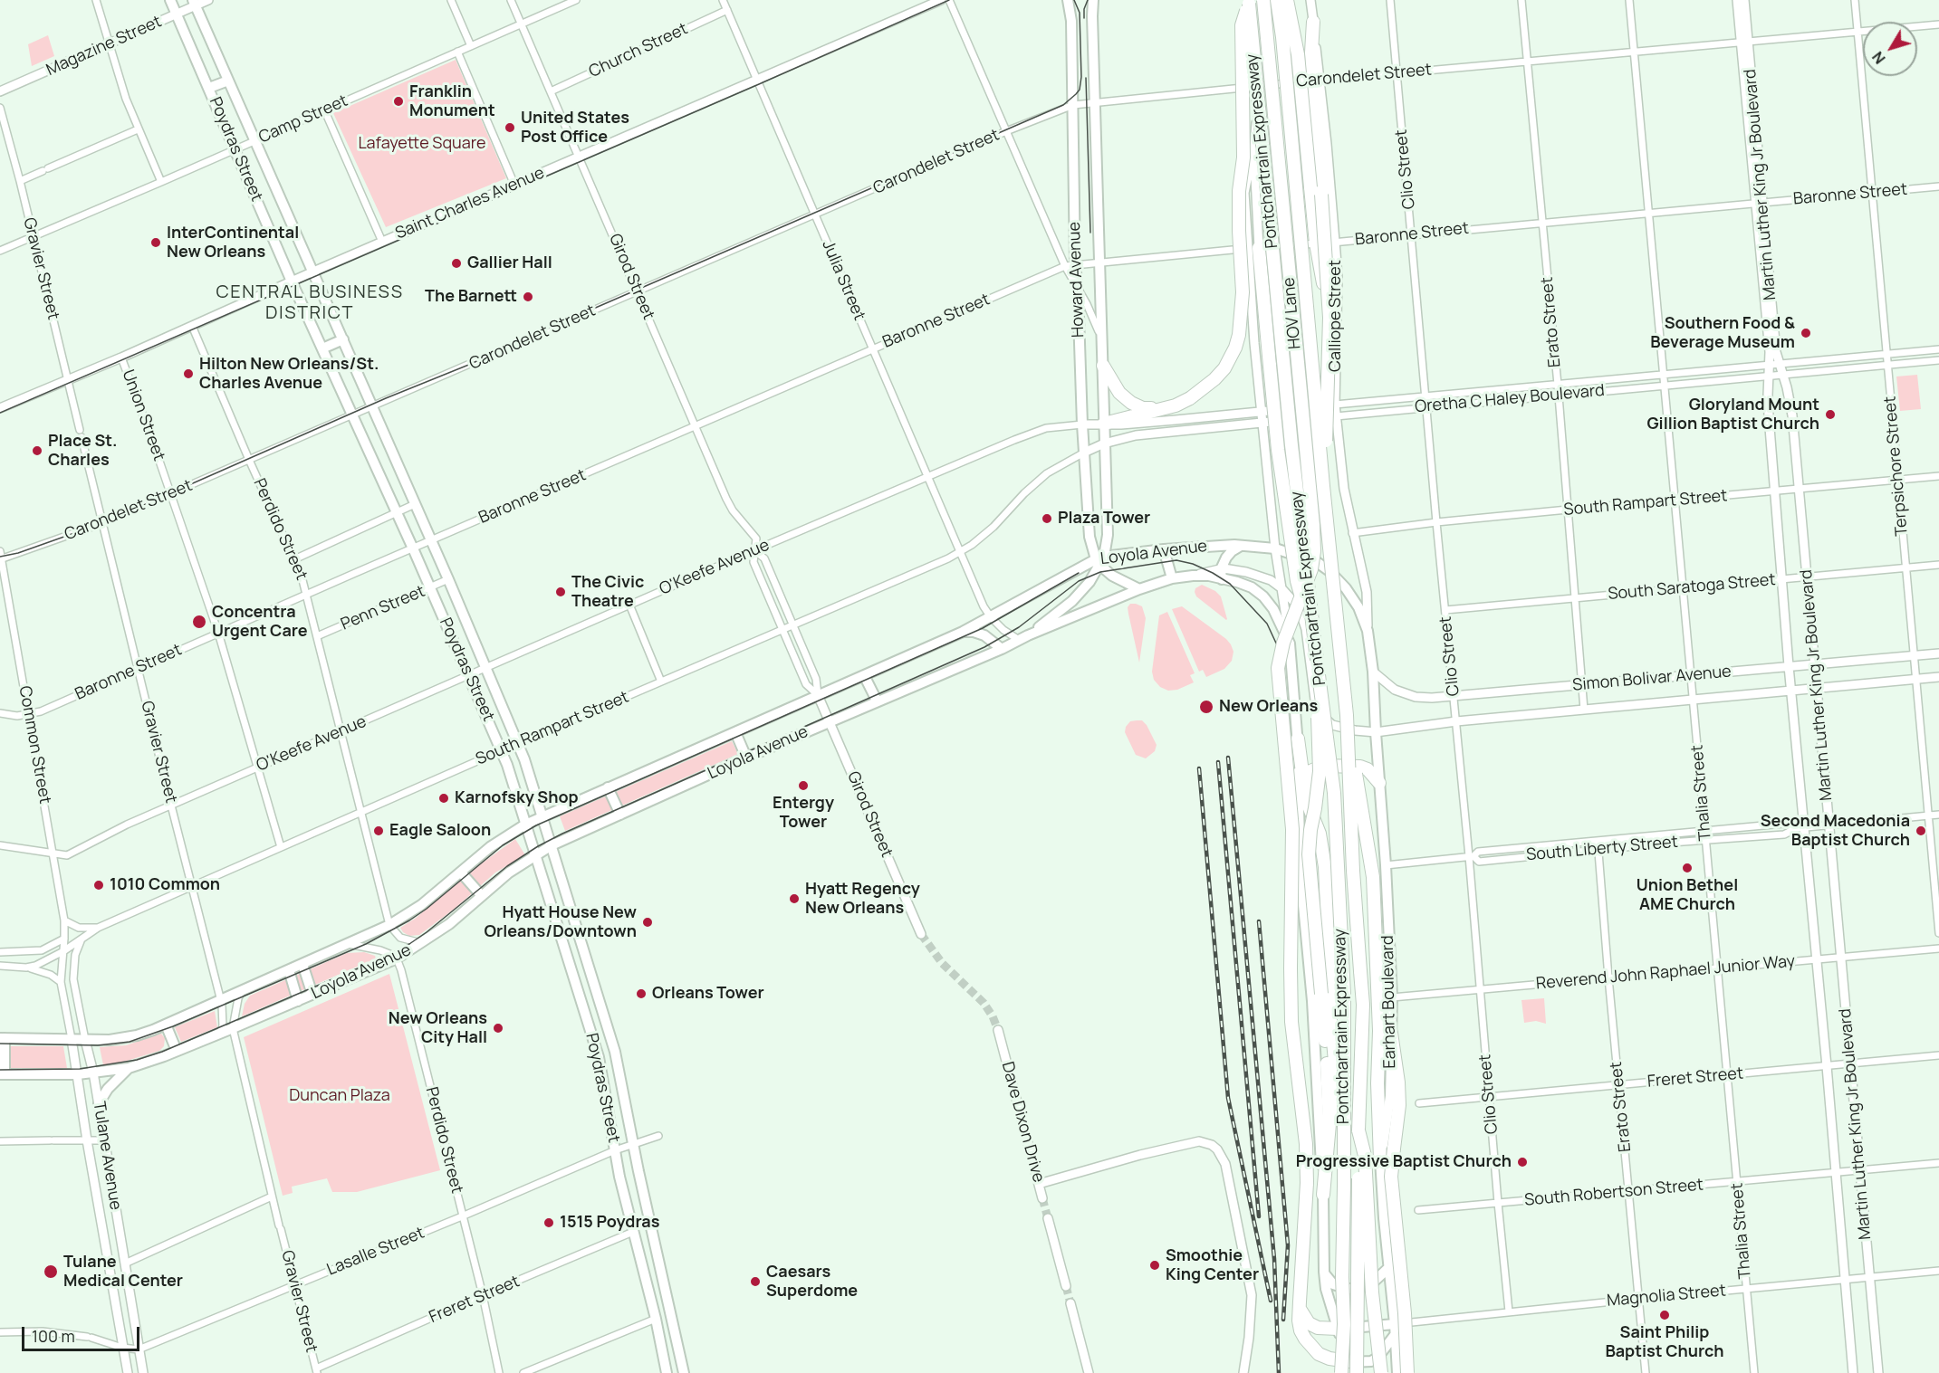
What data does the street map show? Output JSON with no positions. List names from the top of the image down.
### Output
{
  "streets": {
    "highway": ["Pontchartrain Expressway", "HOV Lane"],
    "main road": [
      "Poydras Street",
      "Howard Avenue",
      "Loyola Avenue",
      "Earhart Boulevard"
    ],
    "street": [
      "Magazine Street",
      "Church Street",
      "Carondelet Street",
      "Camp Street",
      "Clio Street",
      "Martin Luther King Jr Boulevard",
      "Baronne Street",
      "Saint Charles Avenue",
      "Gravier Street",
      "Girod Street",
      "Julia Street",
      "Calliope Street",
      "Erato Street",
      "Oretha C Haley Boulevard",
      "Union Street",
      "Terpsichore Street",
      "South Rampart Street",
      "Perdido Street",
      "O'Keefe Avenue",
      "South Saratoga Street",
      "Penn Street",
      "Simon Bolivar Avenue",
      "Common Street",
      "Thalia Street",
      "South Liberty Street",
      "Reverend John Raphael Junior Way",
      "Freret Street",
      "Dave Dixon Drive",
      "Tulane Avenue",
      "South Robertson Street",
      "Lasalle Street",
      "Magnolia Street"
    ]
  },
  "crossings": [
    ["Magazine Street", "Poydras Street"],
    ["Church Street", "Girod Street"],
    ["Church Street", "Julia Street"],
    ["Carondelet Street", "Poydras Street"],
    ["Carondelet Street", "Clio Street"],
    ["Carondelet Street", "Martin Luther King Jr Boulevard"],
    ["Carondelet Street", "Gravier Street"],
    ["Carondelet Street", "Girod Street"],
    ["Carondelet Street", "Howard Avenue"],
    ["Carondelet Street", "Julia Street"],
    ["Carondelet Street", "Calliope Street"],
    ["Carondelet Street", "Erato Street"],
    ["Carondelet Street", "Union Street"],
    ["Carondelet Street", "Terpsichore Street"],
    ["Carondelet Street", "Perdido Street"],
    ["Carondelet Street", "Common Street"],
    ["Carondelet Street", "Thalia Street"],
    ["Camp Street", "Poydras Street"],
    ["Camp Street", "Gravier Street"],
    ["Camp Street", "Girod Street"],
    ["Poydras Street", "Baronne Street"],
    ["Poydras Street", "Saint Charles Avenue"],
    ["Poydras Street", "South Rampart Street"],
    ["Poydras Street", "Loyola Avenue"],
    ["Poydras Street", "O'Keefe Avenue"],
    ["Poydras Street", "Penn Street"],
    ["Poydras Street", "Freret Street"],
    ["Poydras Street", "Lasalle Street"],
    ["Clio Street", "Baronne Street"],
    ["Clio Street", "Oretha C Haley Boulevard"],
    ["Clio Street", "South Rampart Street"],
    ["Clio Street", "South Saratoga Street"],
    ["Clio Street", "Simon Bolivar Avenue"],
    ["Clio Street", "South Liberty Street"],
    ["Clio Street", "Reverend John Raphael Junior Way"],
    ["Clio Street", "Freret Street"],
    ["Clio Street", "South Robertson Street"],
    ["Clio Street", "Magnolia Street"],
    ["Martin Luther King Jr Boulevard", "Baronne Street"],
    ["Martin Luther King Jr Boulevard", "Oretha C Haley Boulevard"],
    ["Martin Luther King Jr Boulevard", "South Rampart Street"],
    ["Martin Luther King Jr Boulevard", "South Saratoga Street"],
    ["Martin Luther King Jr Boulevard", "Simon Bolivar Avenue"],
    ["Martin Luther King Jr Boulevard", "South Liberty Street"],
    ["Martin Luther King Jr Boulevard", "Reverend John Raphael Junior Way"],
    ["Martin Luther King Jr Boulevard", "Freret Street"],
    ["Martin Luther King Jr Boulevard", "South Robertson Street"],
    ["Martin Luther King Jr Boulevard", "Magnolia Street"],
    ["Baronne Street", "Gravier Street"],
    ["Baronne Street", "Girod Street"],
    ["Baronne Street", "Howard Avenue"],
    ["Baronne Street", "Julia Street"],
    ["Baronne Street", "Calliope Street"],
    ["Baronne Street", "Erato Street"],
    ["Baronne Street", "Union Street"],
    ["Baronne Street", "Terpsichore Street"],
    ["Baronne Street", "Perdido Street"],
    ["Baronne Street", "Common Street"],
    ["Baronne Street", "Thalia Street"],
    ["Saint Charles Avenue", "Gravier Street"],
    ["Saint Charles Avenue", "Girod Street"],
    ["Saint Charles Avenue", "Julia Street"],
    ["Saint Charles Avenue", "Union Street"],
    ["Saint Charles Avenue", "Perdido Street"],
    ["Gravier Street", "South Rampart Street"],
    ["Gravier Street", "Loyola Avenue"],
    ["Gravier Street", "O'Keefe Avenue"],
    ["Gravier Street", "Freret Street"],
    ["Gravier Street", "Lasalle Street"],
    ["Girod Street", "South Rampart Street"],
    ["Girod Street", "Loyola Avenue"],
    ["Girod Street", "O'Keefe Avenue"],
    ["Howard Avenue", "Oretha C Haley Boulevard"],
    ["Howard Avenue", "South Rampart Street"],
    ["Howard Avenue", "Loyola Avenue"],
    ["Howard Avenue", "O'Keefe Avenue"],
    ["Julia Street", "South Rampart Street"],
    ["Julia Street", "Loyola Avenue"],
    ["Julia Street", "O'Keefe Avenue"],
    ["Calliope Street", "Oretha C Haley Boulevard"],
    ["Calliope Street", "South Rampart Street"],
    ["Calliope Street", "Loyola Avenue"],
    ["Calliope Street", "Earhart Boulevard"],
    ["Erato Street", "Oretha C Haley Boulevard"],
    ["Erato Street", "South Rampart Street"],
    ["Erato Street", "South Saratoga Street"],
    ["Erato Street", "Simon Bolivar Avenue"],
    ["Erato Street", "South Liberty Street"],
    ["Erato Street", "Reverend John Raphael Junior Way"],
    ["Erato Street", "Freret Street"],
    ["Erato Street", "South Robertson Street"],
    ["Erato Street", "Magnolia Street"],
    ["Oretha C Haley Boulevard", "Terpsichore Street"],
    ["Oretha C Haley Boulevard", "South Rampart Street"],
    ["Oretha C Haley Boulevard", "O'Keefe Avenue"],
    ["Oretha C Haley Boulevard", "Thalia Street"],
    ["Union Street", "South Rampart Street"],
    ["Union Street", "O'Keefe Avenue"],
    ["Terpsichore Street", "South Rampart Street"],
    ["Terpsichore Street", "South Saratoga Street"],
    ["Terpsichore Street", "Simon Bolivar Avenue"],
    ["Terpsichore Street", "South Liberty Street"],
    ["South Rampart Street", "Perdido Street"],
    ["South Rampart Street", "Thalia Street"],
    ["South Rampart Street", "Tulane Avenue"],
    ["Perdido Street", "Loyola Avenue"],
    ["Perdido Street", "O'Keefe Avenue"],
    ["Perdido Street", "Penn Street"],
    ["Perdido Street", "Freret Street"],
    ["Perdido Street", "Lasalle Street"],
    ["Loyola Avenue", "Simon Bolivar Avenue"],
    ["Loyola Avenue", "Earhart Boulevard"],
    ["Loyola Avenue", "Tulane Avenue"],
    ["O'Keefe Avenue", "Common Street"],
    ["South Saratoga Street", "Thalia Street"],
    ["Simon Bolivar Avenue", "Thalia Street"],
    ["Simon Bolivar Avenue", "Earhart Boulevard"],
    ["Common Street", "Tulane Avenue"],
    ["Thalia Street", "South Liberty Street"],
    ["Thalia Street", "Reverend John Raphael Junior Way"],
    ["Thalia Street", "Freret Street"],
    ["Thalia Street", "South Robertson Street"],
    ["Thalia Street", "Magnolia Street"],
    ["South Liberty Street", "Earhart Boulevard"],
    ["Reverend John Raphael Junior Way", "Earhart Boulevard"],
    ["Tulane Avenue", "Lasalle Street"]
  ],
  "districts": ["CENTRAL BUSINESS DISTRICT"],
  "parks": ["Lafayette Square", "Duncan Plaza"],
  "places": [
    "Franklin Monument",
    "United States Post Office",
    "InterContinental New Orleans",
    "Gallier Hall",
    "The Barnett",
    "Southern Food & Beverage Museum",
    "Hilton New Orleans/St. Charles Avenue",
    "Gloryland Mount Gillion Baptist Church",
    "Place St. Charles",
    "Plaza Tower",
    "The Civic Theatre",
    "Concentra Urgent Care",
    "New Orleans",
    "Entergy Tower",
    "Karnofsky Shop",
    "Eagle Saloon",
    "Second Macedonia Baptist Church",
    "Union Bethel AME Church",
    "1010 Common",
    "Hyatt Regency New Orleans",
    "Hyatt House New Orleans/Downtown",
    "Orleans Tower",
    "New Orleans City Hall",
    "Progressive Baptist Church",
    "1515 Poydras",
    "Smoothie King Center",
    "Tulane Medical Center",
    "Caesars Superdome",
    "Saint Philip Baptist Church"
  ],
  "scale_bar": "100 m",
  "north": "bottom left"
}
